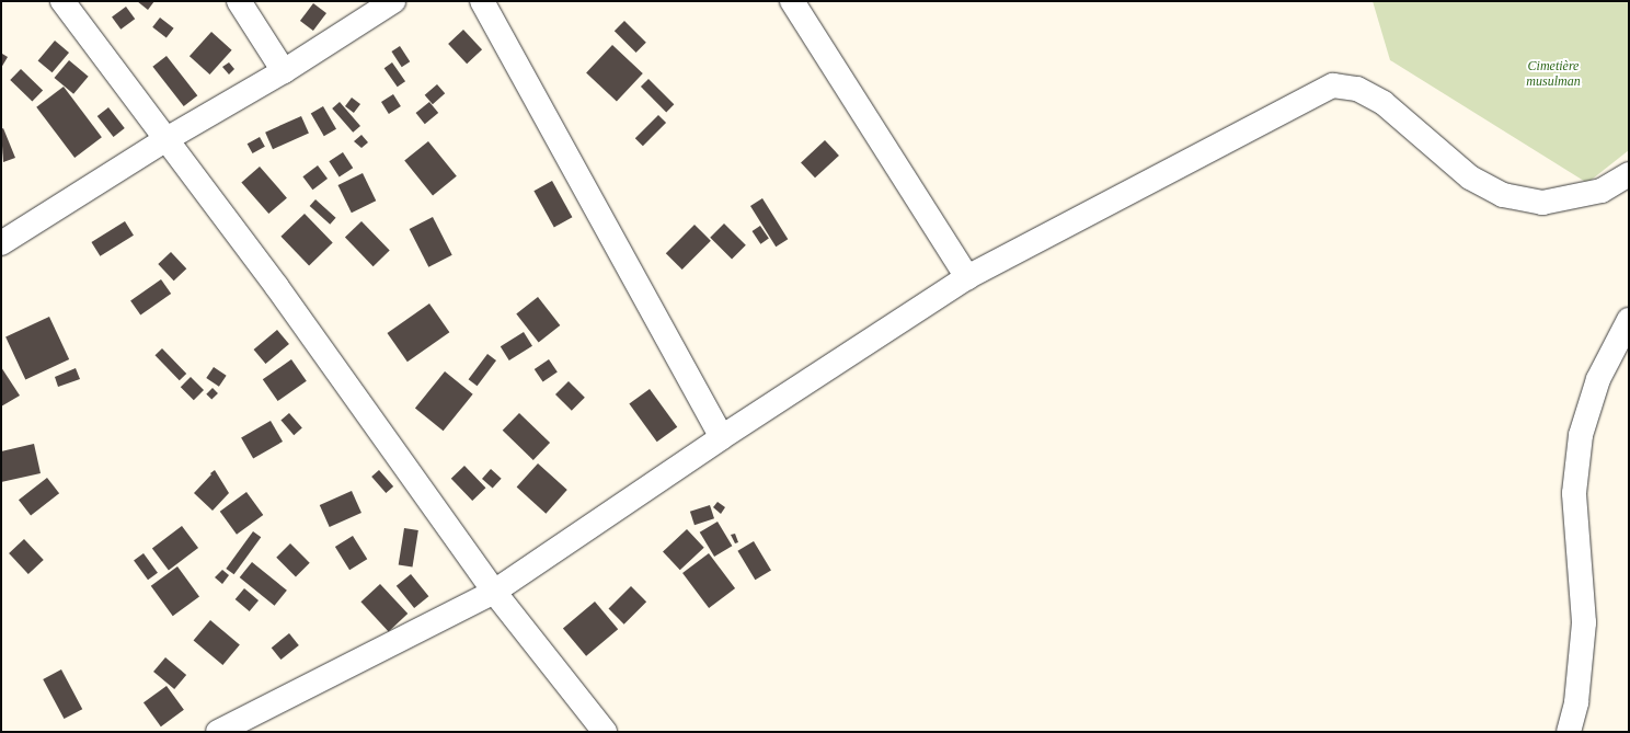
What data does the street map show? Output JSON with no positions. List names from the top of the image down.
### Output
{
  "parks": ["Cimetière musulman"]
}
